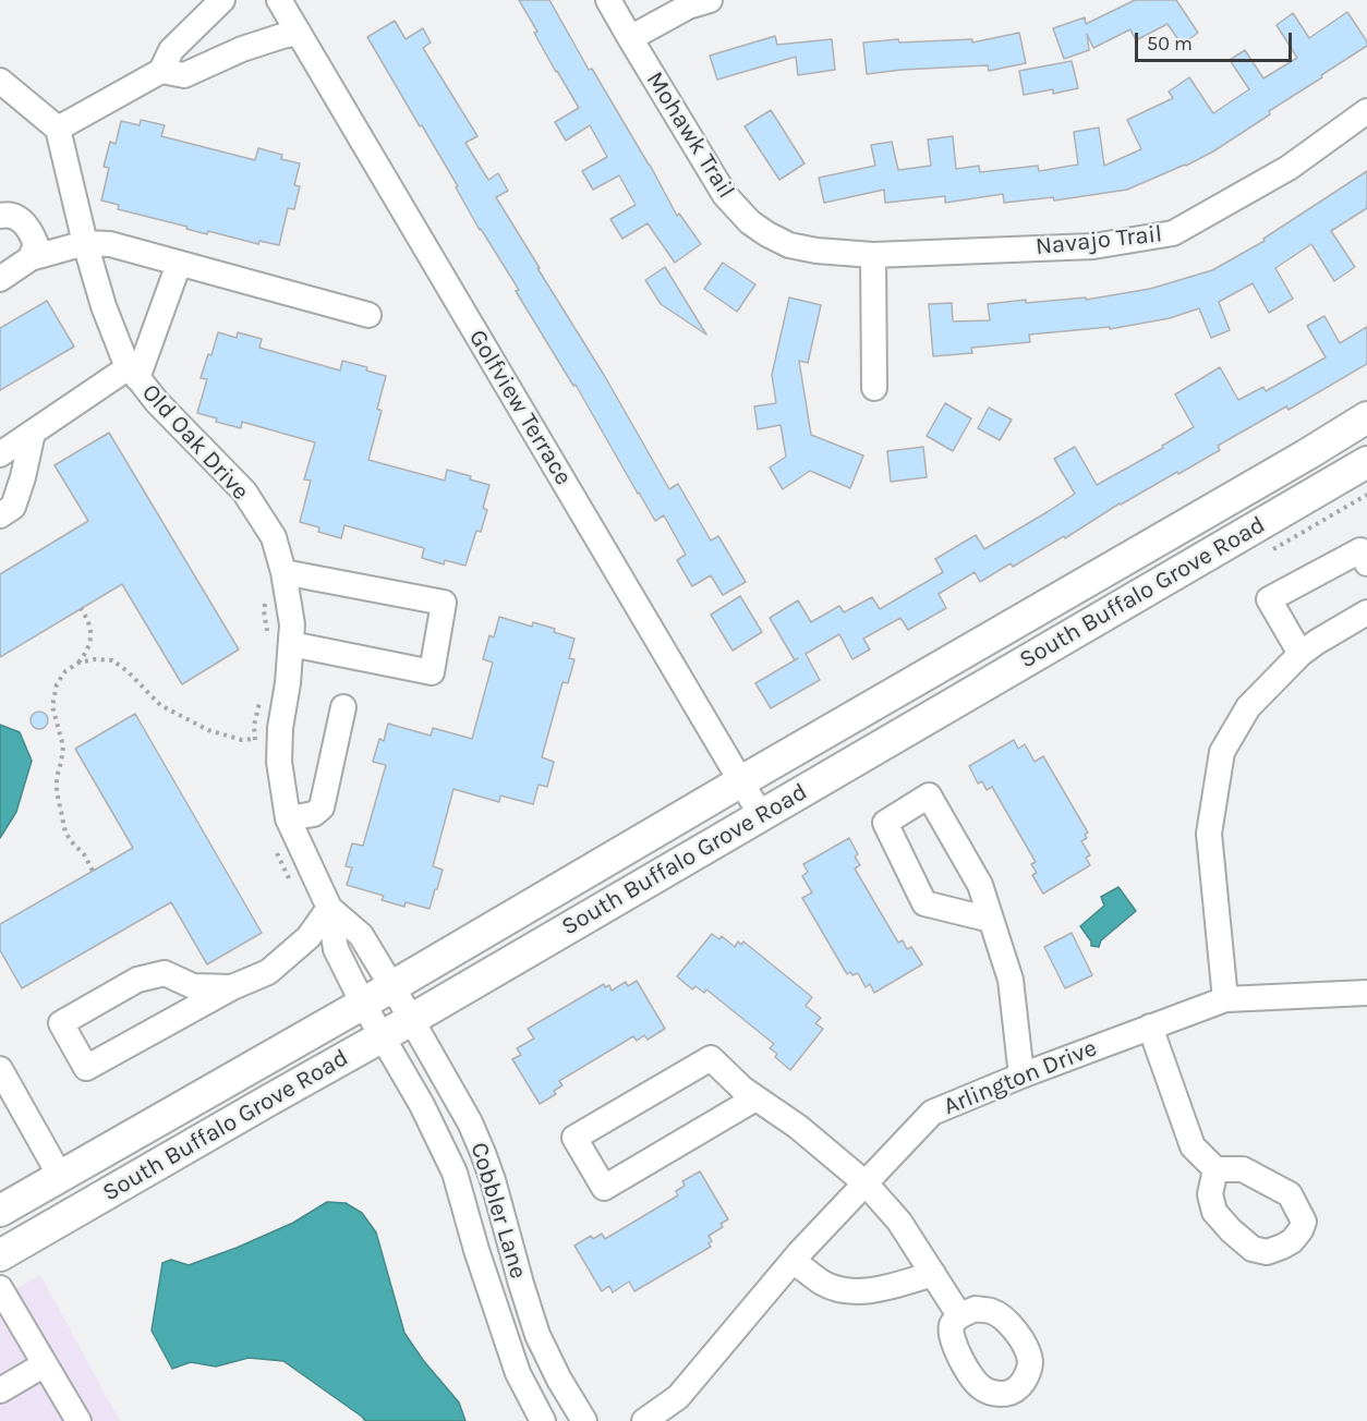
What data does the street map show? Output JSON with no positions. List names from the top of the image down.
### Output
{
  "streets": {
    "main road": ["South Buffalo Grove Road"],
    "street": [
      "Mohawk Trail",
      "Navajo Trail",
      "Golfview Terrace",
      "Old Oak Drive",
      "Arlington Drive",
      "Cobbler Lane"
    ]
  },
  "crossings": [
    ["Mohawk Trail", "Navajo Trail"],
    ["Golfview Terrace", "South Buffalo Grove Road"],
    ["Old Oak Drive", "South Buffalo Grove Road"],
    ["Old Oak Drive", "Cobbler Lane"],
    ["South Buffalo Grove Road", "Cobbler Lane"]
  ],
  "scale_bar": "50 m"
}
